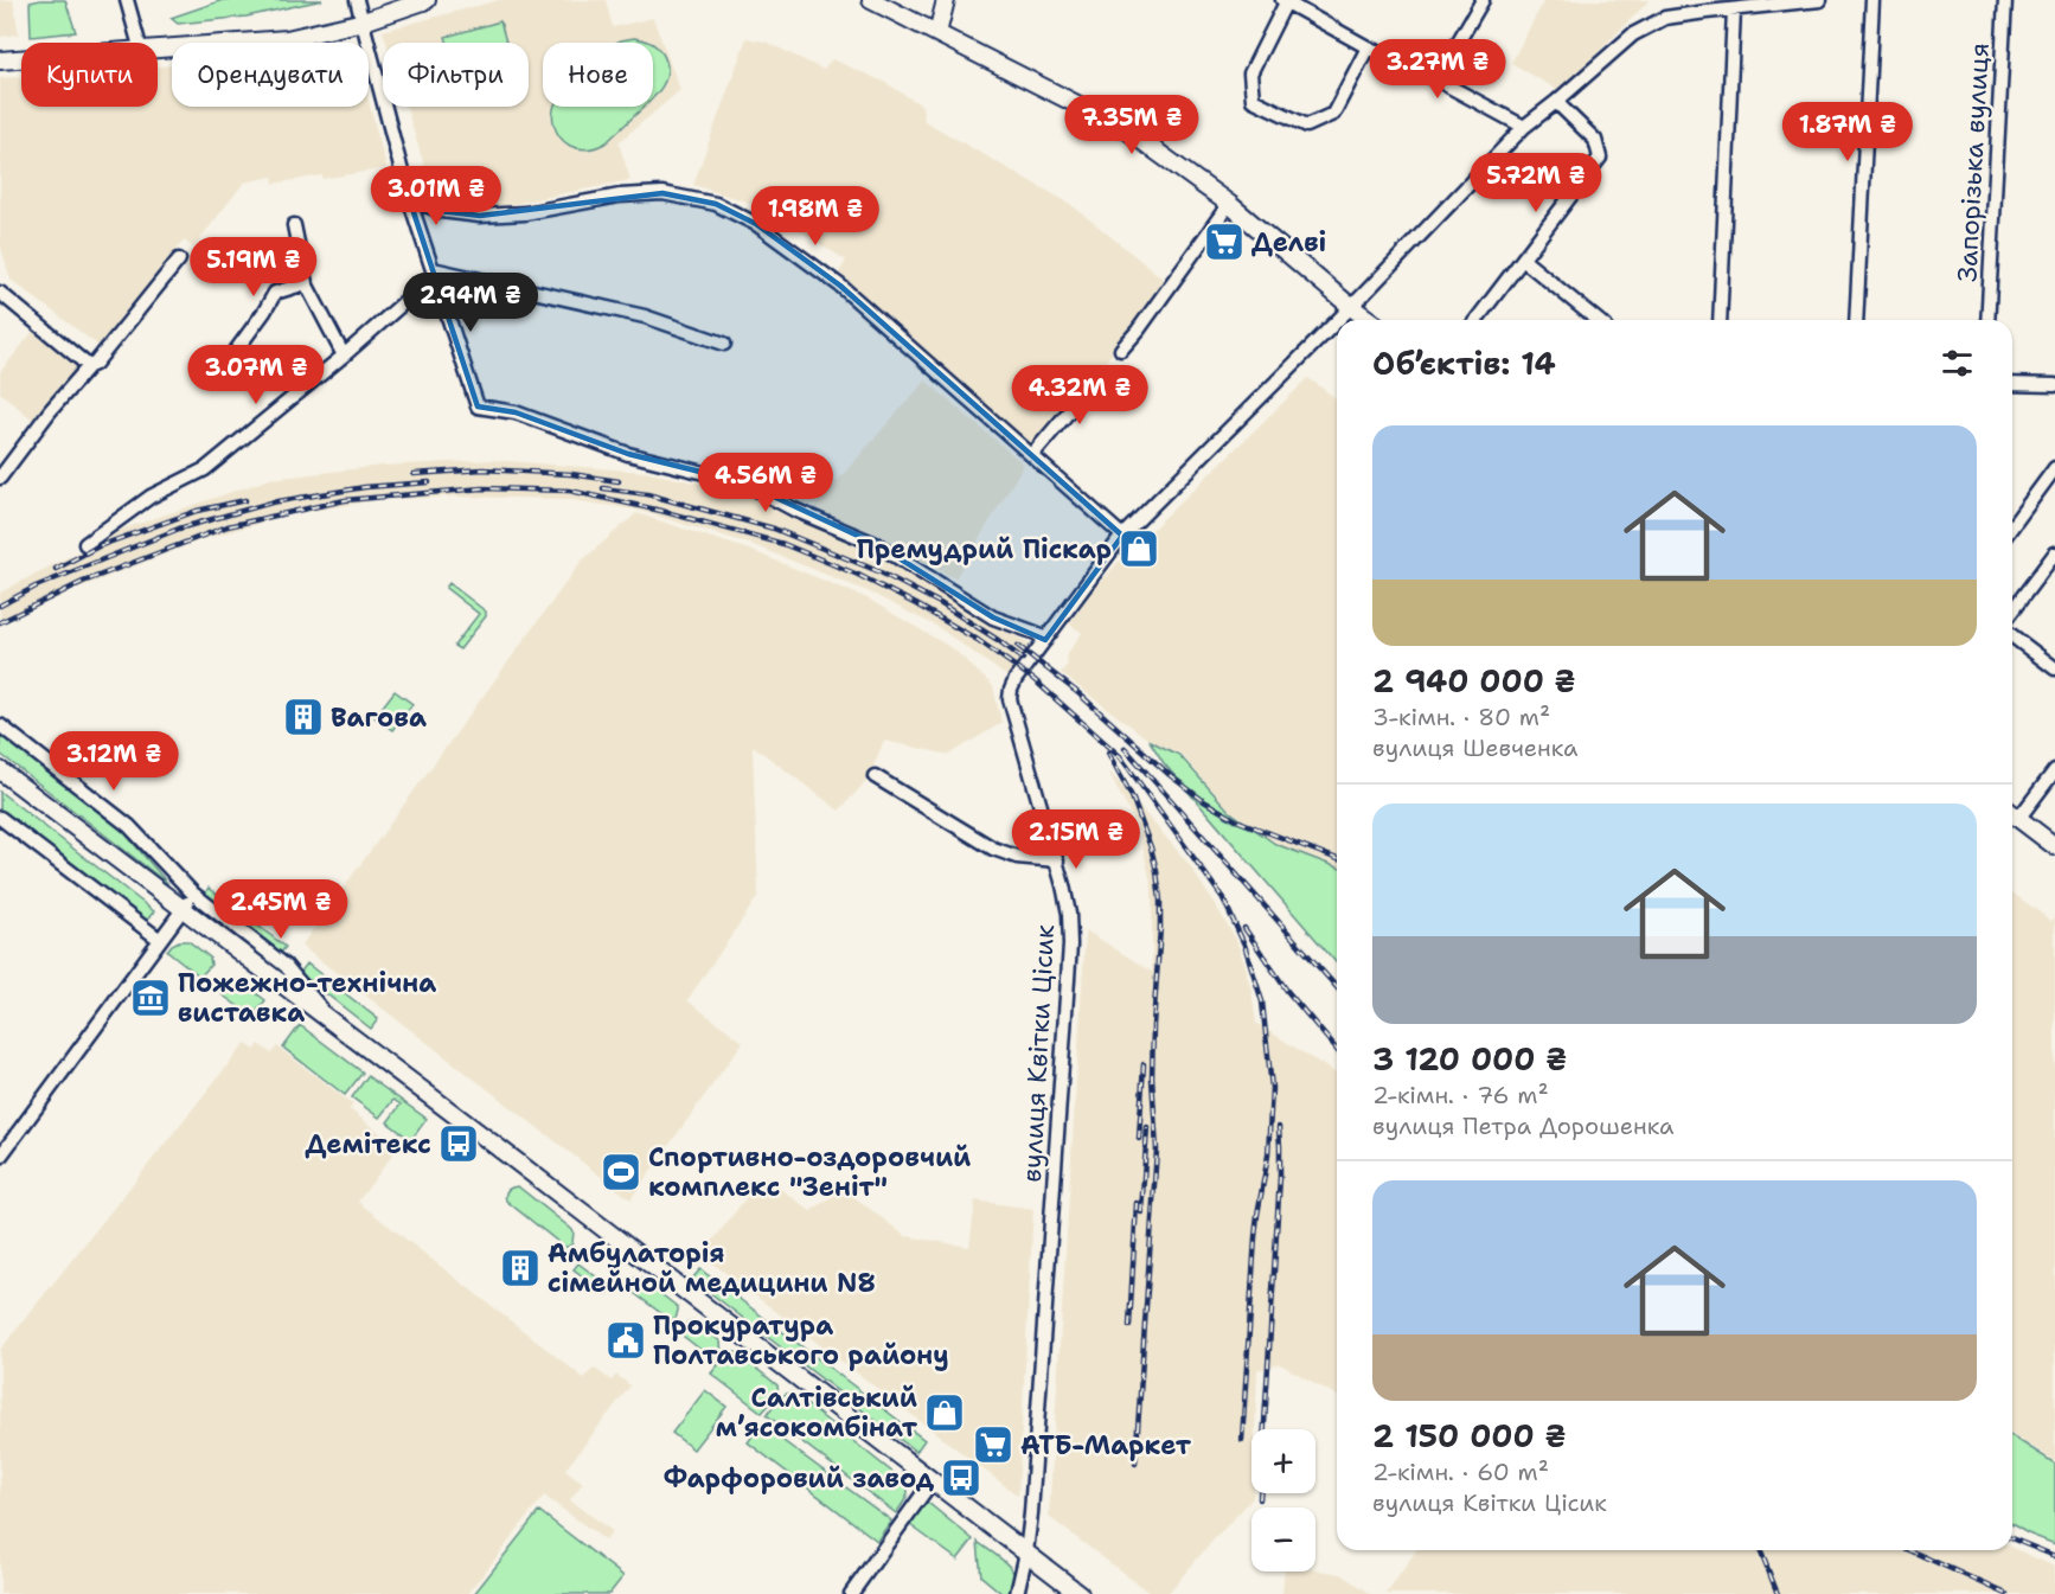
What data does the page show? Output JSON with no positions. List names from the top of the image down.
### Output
{
  "streets": {
    "street": ["Запорізька вулиця", "вулиця Квітки Цісик"]
  },
  "places": {
    "supermarket": ["Делві", "АТБ-Маркет"],
    "shop": ["Премудрий Піскар", "Салтівський мʼясокомбінат"],
    "building": ["Вагова", "Амбулаторія сімейной медицини N8"],
    "museum": ["Пожежно-технічна виставка"],
    "bus stop": ["Демітекс", "Фарфоровий завод"],
    "sports": ["Спортивно-оздоровчий комплекс \"Зеніт\""],
    "public building": ["Прокуратура Полтавського району"]
  },
  "page": {
    "price": [
      "3.27M ₴",
      "7.35M ₴",
      "1.87M ₴",
      "5.72M ₴",
      "3.01M ₴",
      "1.98M ₴",
      "5.19M ₴",
      "2.94M ₴",
      "3.07M ₴",
      "4.32M ₴",
      "4.56M ₴",
      "3.12M ₴",
      "2.15M ₴",
      "2.45M ₴"
    ],
    "chip": [
      "Купити",
      "Орендувати",
      "Фільтри",
      "Нове"
    ],
    "heading": "Об’єктів: 14",
    "list": [
      {
        "name": "2 940 000 ₴",
        "note": "3-кімн. · 80 m² · вулиця Шевченка"
      },
      {
        "name": "3 120 000 ₴",
        "note": "2-кімн. · 76 m² · вулиця Петра Дорошенка"
      },
      {
        "name": "2 150 000 ₴",
        "note": "2-кімн. · 60 m² · вулиця Квітки Цісик"
      }
    ],
    "map_buttons": ["+", "−"]
  }
}
